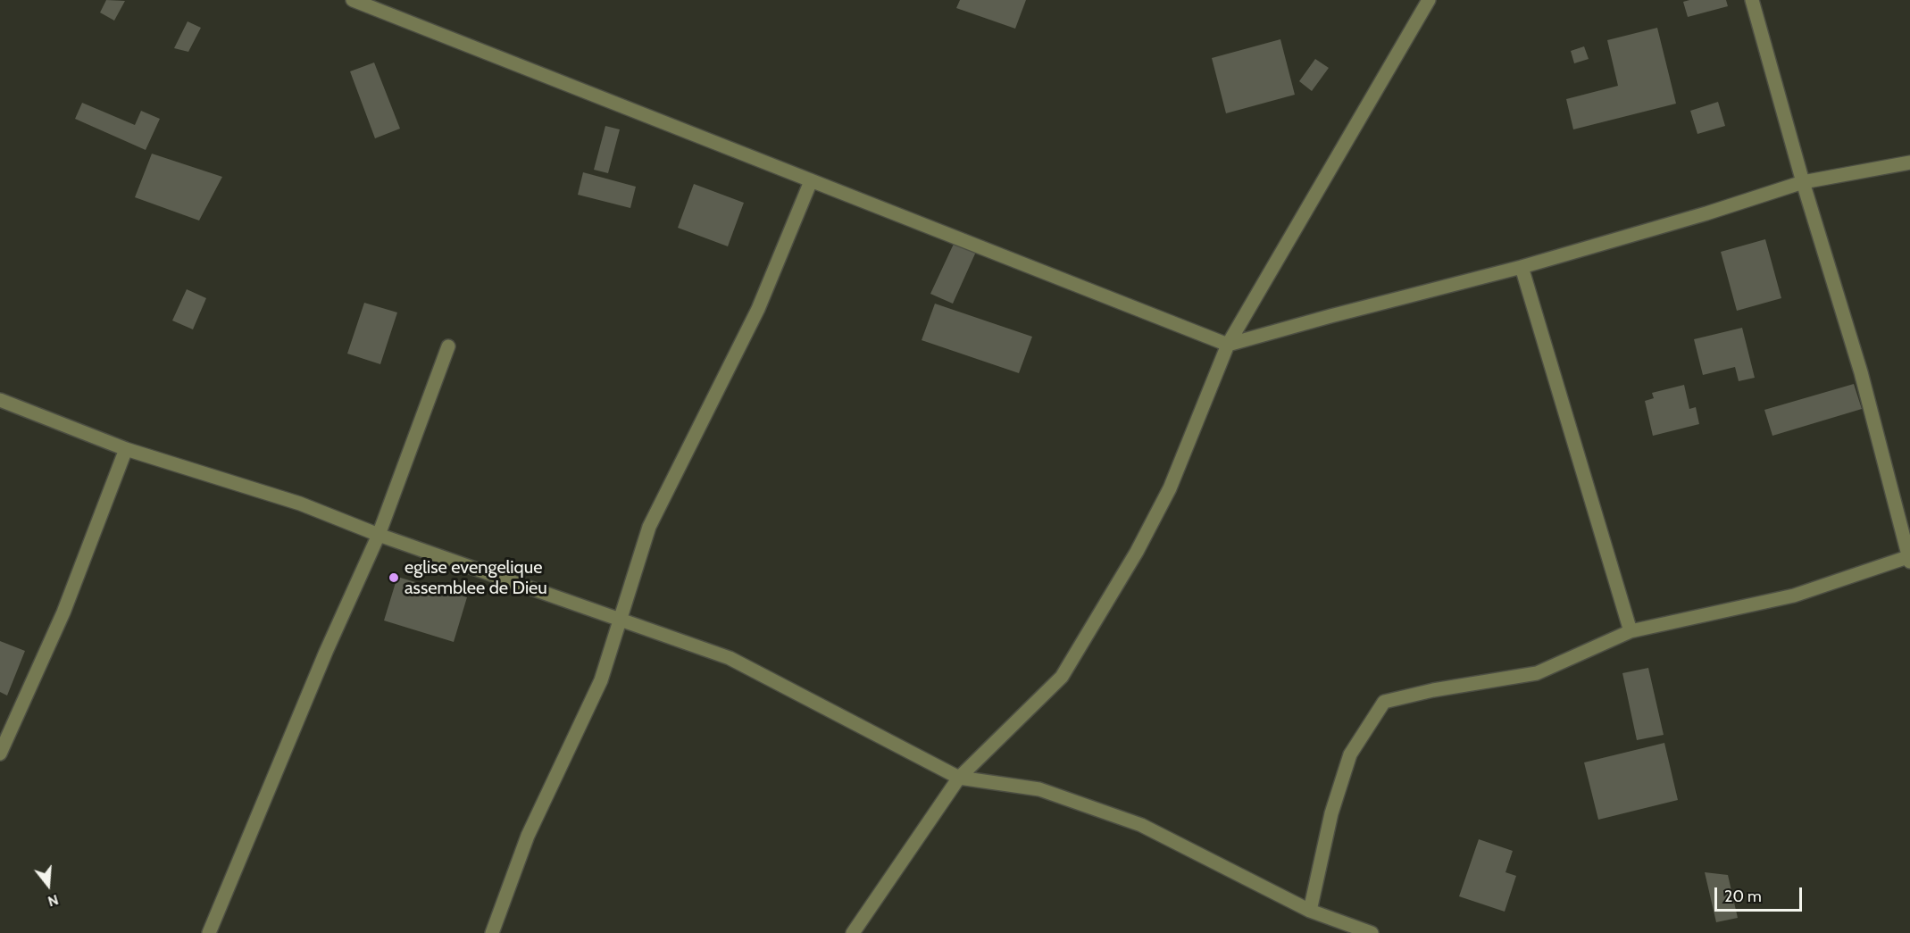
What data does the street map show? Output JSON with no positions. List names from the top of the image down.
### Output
{
  "places": ["eglise evengelique assemblee de Dieu"],
  "scale_bar": "20 m",
  "north": "bottom"
}
